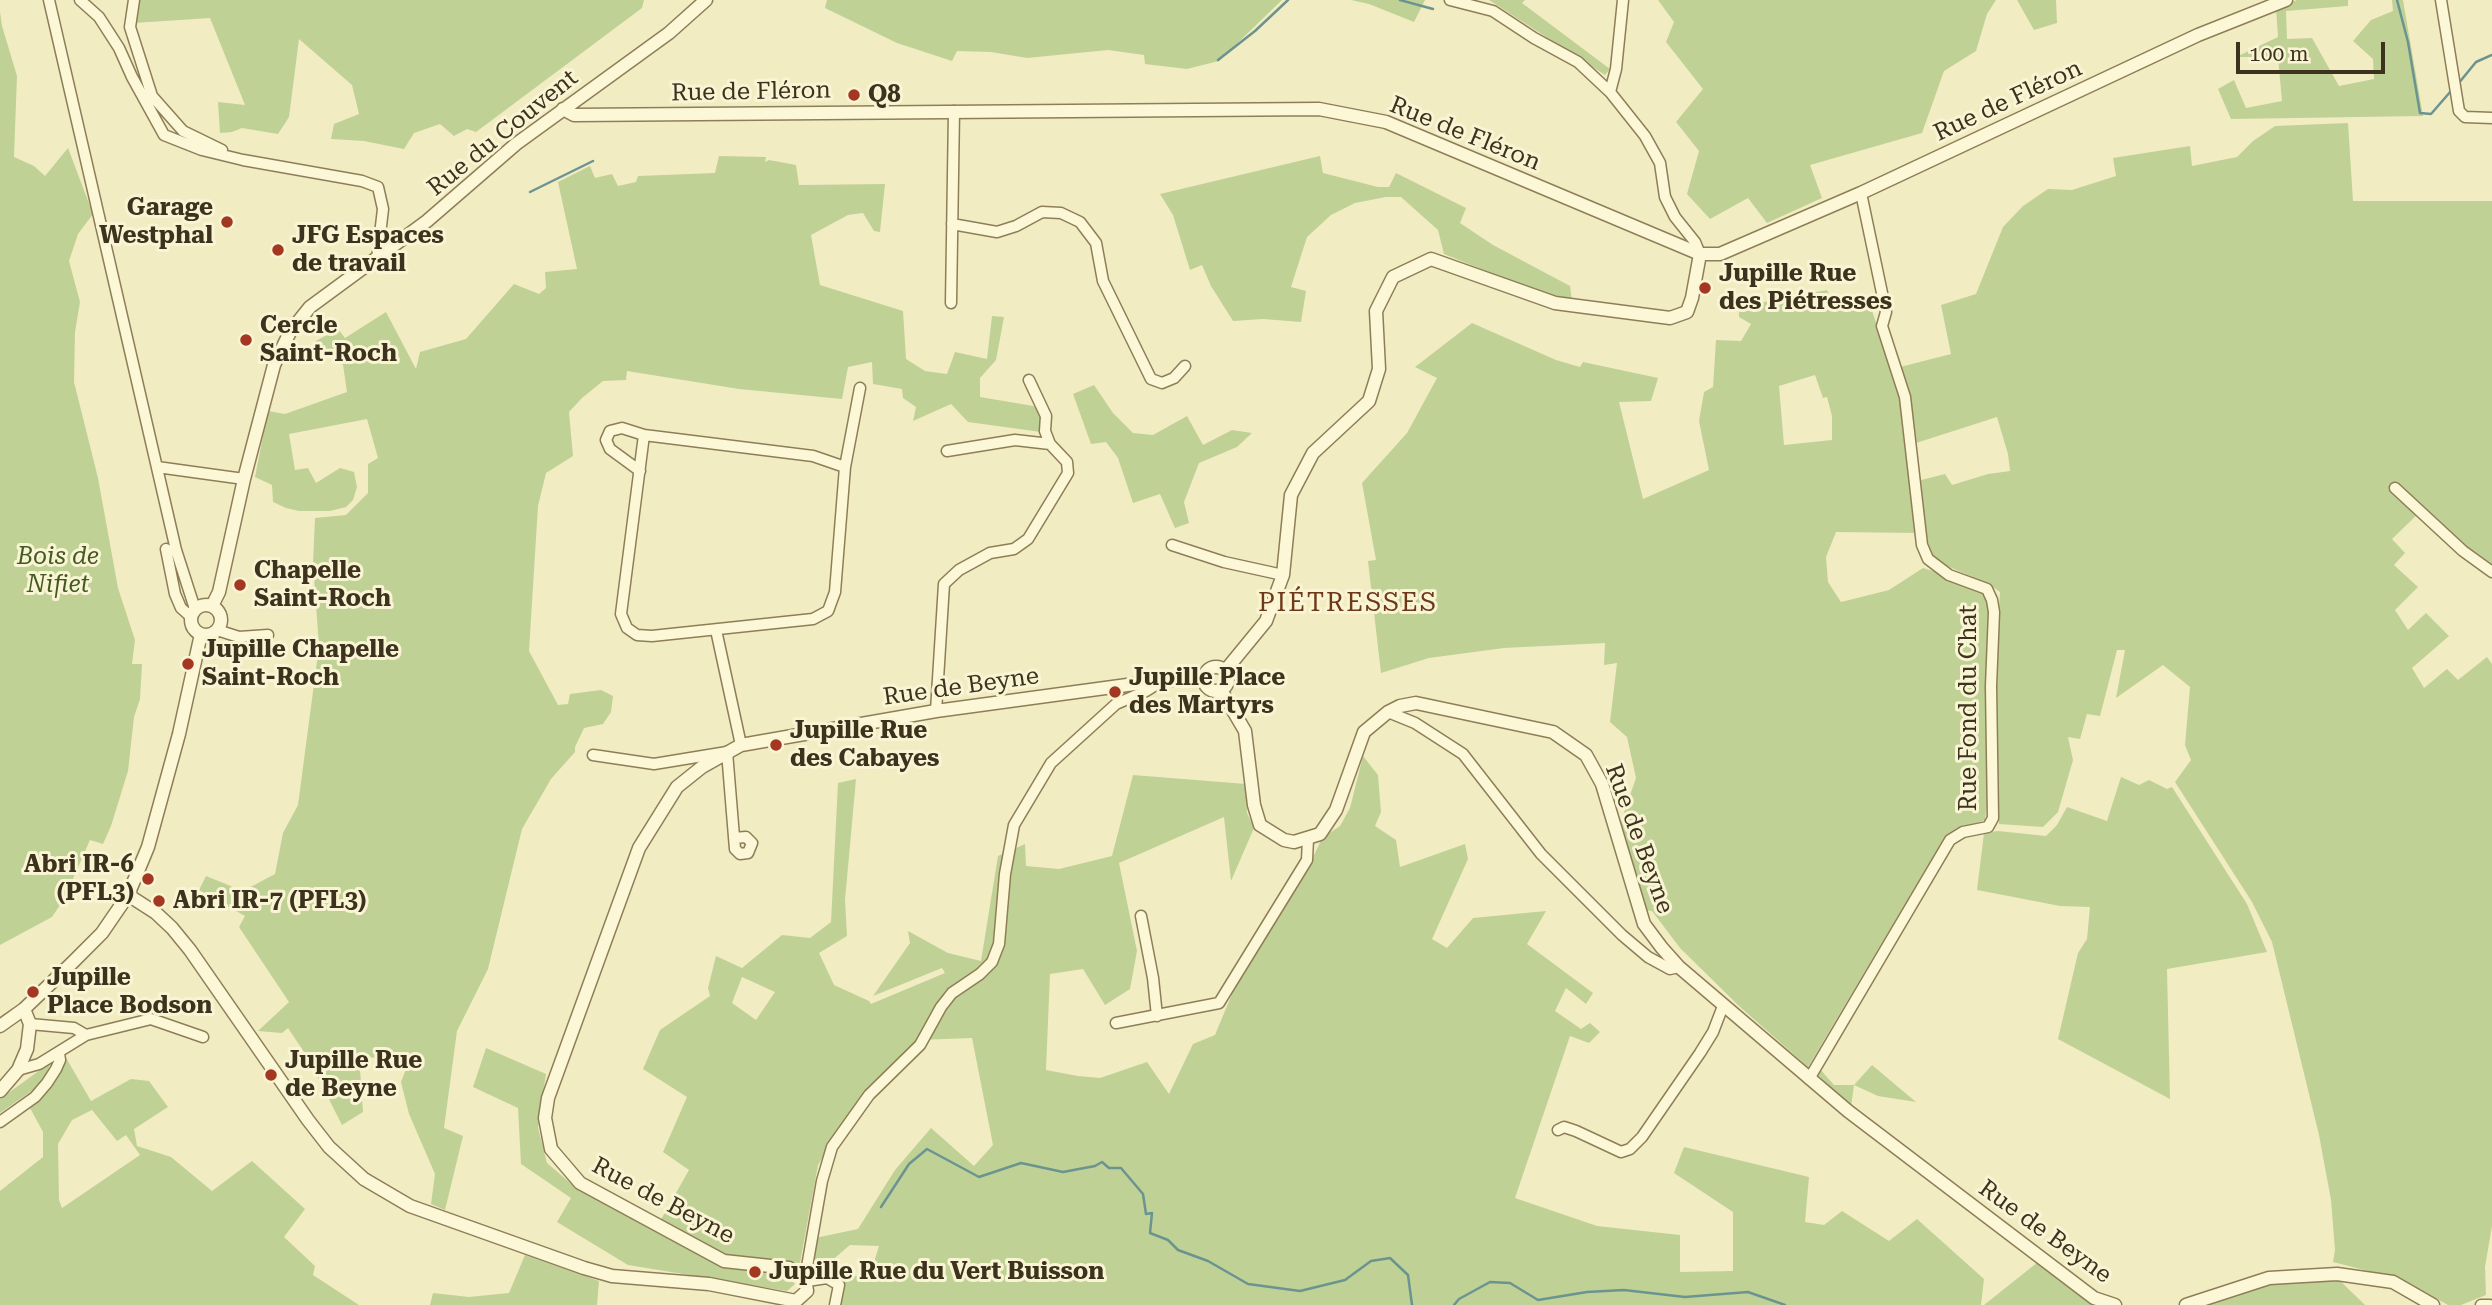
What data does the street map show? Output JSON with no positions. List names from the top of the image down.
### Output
{
  "streets": {
    "street": [
      "Rue de Fléron",
      "Rue du Couvent",
      "Rue de Beyne",
      "Rue Fond du Chat"
    ]
  },
  "crossings": [
    ["Rue de Fléron", "Rue du Couvent"],
    ["Rue de Fléron", "Rue Fond du Chat"],
    ["Rue de Beyne", "Rue Fond du Chat"]
  ],
  "districts": ["PIÉTRESSES"],
  "parks": ["Bois de Nifiet"],
  "places": [
    "Q8",
    "Garage Westphal",
    "JFG Espaces de travail",
    "Jupille Rue des Piétresses",
    "Cercle Saint-Roch",
    "Chapelle Saint-Roch",
    "Jupille Chapelle Saint-Roch",
    "Jupille Place des Martyrs",
    "Jupille Rue des Cabayes",
    "Abri IR-6 (PFL3)",
    "Abri IR-7 (PFL3)",
    "Jupille Place Bodson",
    "Jupille Rue de Beyne",
    "Jupille Rue du Vert Buisson"
  ],
  "scale_bar": "100 m"
}
